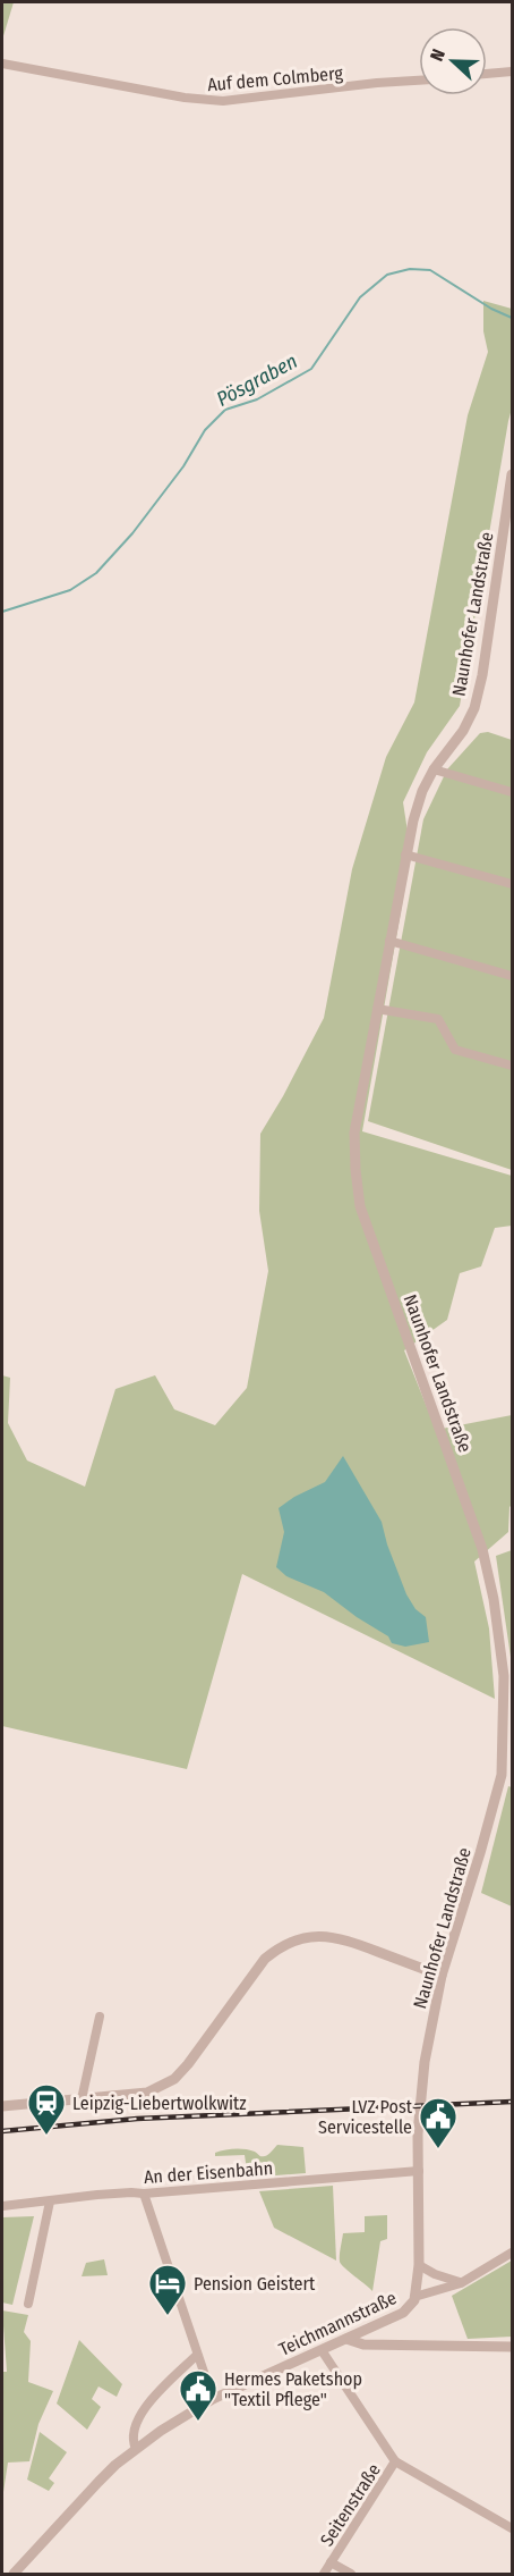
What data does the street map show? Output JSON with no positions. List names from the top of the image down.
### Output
{
  "streets": {
    "street": [
      "Auf dem Colmberg",
      "Naunhofer Landstraße",
      "An der Eisenbahn",
      "Teichmannstraße",
      "Seitenstraße"
    ]
  },
  "crossings": [
    ["Naunhofer Landstraße", "An der Eisenbahn"],
    ["Naunhofer Landstraße", "Teichmannstraße"],
    ["Teichmannstraße", "Seitenstraße"]
  ],
  "water": ["Pösgraben"],
  "places": {
    "station": ["Leipzig-Liebertwolkwitz"],
    "public building": ["LVZ Post Servicestelle", "Hermes Paketshop \"Textil Pflege\""],
    "hotel": ["Pension Geistert"]
  },
  "north": "left"
}
